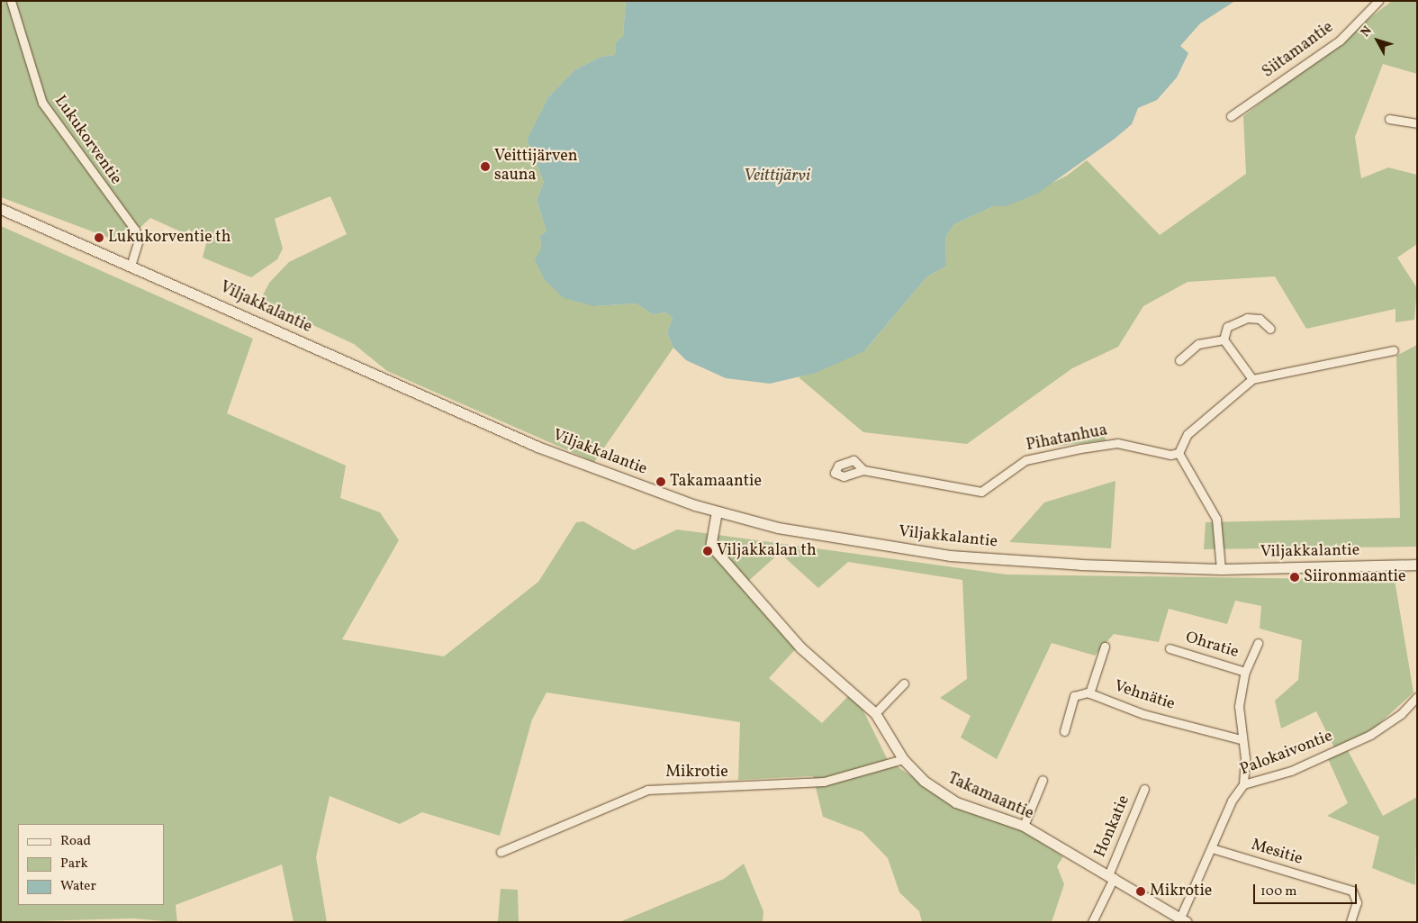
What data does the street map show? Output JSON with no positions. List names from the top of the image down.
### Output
{
  "streets": {
    "street": [
      "Siitamantie",
      "Lukukorventie",
      "Viljakkalantie",
      "Pihatanhua",
      "Ohratie",
      "Vehnätie",
      "Palokaivontie",
      "Mikrotie",
      "Takamaantie",
      "Honkatie",
      "Mesitie"
    ]
  },
  "crossings": [
    ["Lukukorventie", "Viljakkalantie"],
    ["Viljakkalantie", "Takamaantie"],
    ["Palokaivontie", "Takamaantie"],
    ["Palokaivontie", "Mesitie"],
    ["Mikrotie", "Takamaantie"],
    ["Takamaantie", "Honkatie"]
  ],
  "water": ["Veittijärvi"],
  "places": [
    "Veittijärven sauna",
    "Lukukorventie th",
    "Takamaantie",
    "Viljakkalan th",
    "Siironmaantie",
    "Mikrotie"
  ],
  "legend": ["Road", "Park", "Water"],
  "scale_bar": "100 m",
  "north": "top left"
}
